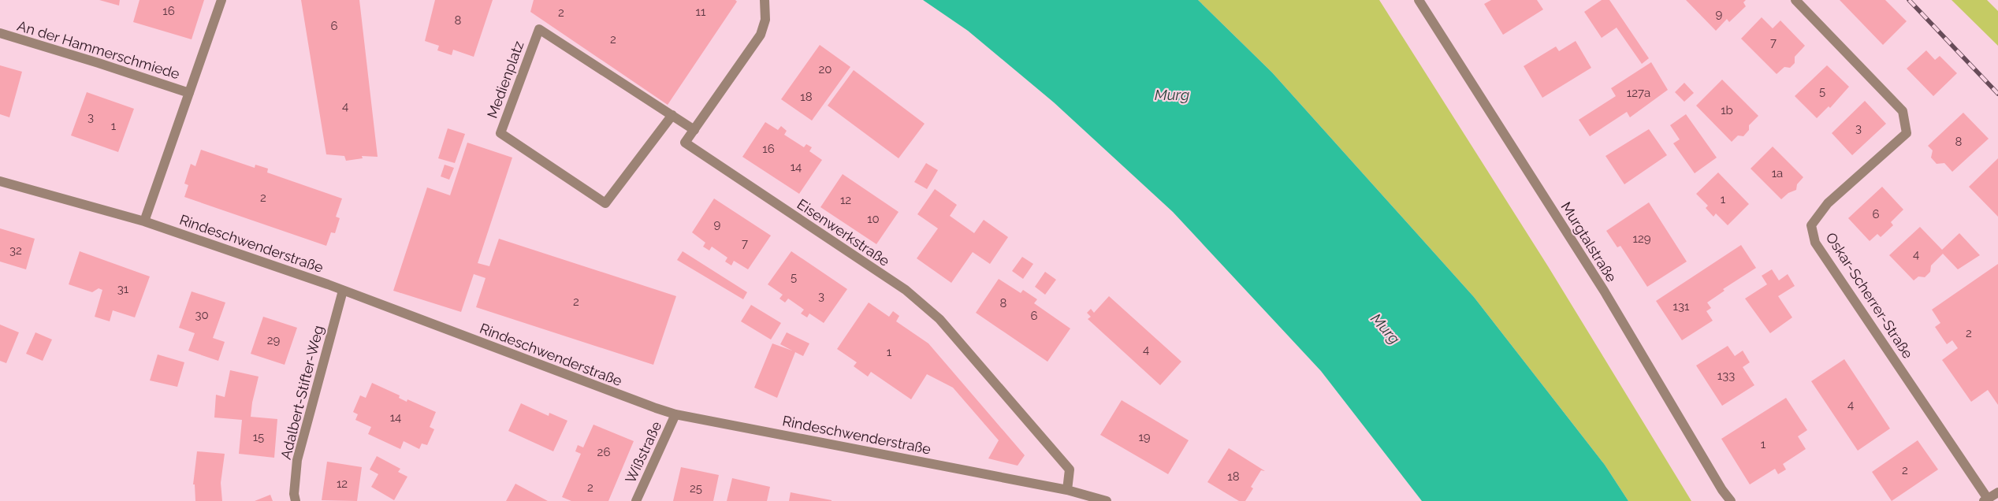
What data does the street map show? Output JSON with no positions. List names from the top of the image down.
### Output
{
  "streets": {
    "street": [
      "An der Hammerschmiede",
      "Medienplatz",
      "Eisenwerkstraße",
      "Murgtalstraße",
      "Rindeschwenderstraße",
      "Oskar-Scherrer-Straße",
      "Adalbert-Stifter-Weg",
      "Wißstraße"
    ]
  },
  "crossings": [
    ["An der Hammerschmiede", "Rindeschwenderstraße"],
    ["Medienplatz", "Eisenwerkstraße"],
    ["Eisenwerkstraße", "Rindeschwenderstraße"],
    ["Rindeschwenderstraße", "Adalbert-Stifter-Weg"],
    ["Rindeschwenderstraße", "Wißstraße"]
  ],
  "water": ["Murg"],
  "house_numbers": [
    "16",
    "11",
    "2",
    "9",
    "8",
    "6",
    "2",
    "7",
    "20",
    "5",
    "127a",
    "18",
    "4",
    "1b",
    "3",
    "1",
    "3",
    "8",
    "16",
    "14",
    "1a",
    "2",
    "1",
    "12",
    "6",
    "10",
    "9",
    "129",
    "7",
    "32",
    "4",
    "5",
    "31",
    "3",
    "2",
    "8",
    "131",
    "30",
    "6",
    "2",
    "29",
    "4",
    "1",
    "133",
    "4",
    "14",
    "15",
    "19",
    "1",
    "26",
    "2",
    "18",
    "12",
    "2",
    "25"
  ]
}
